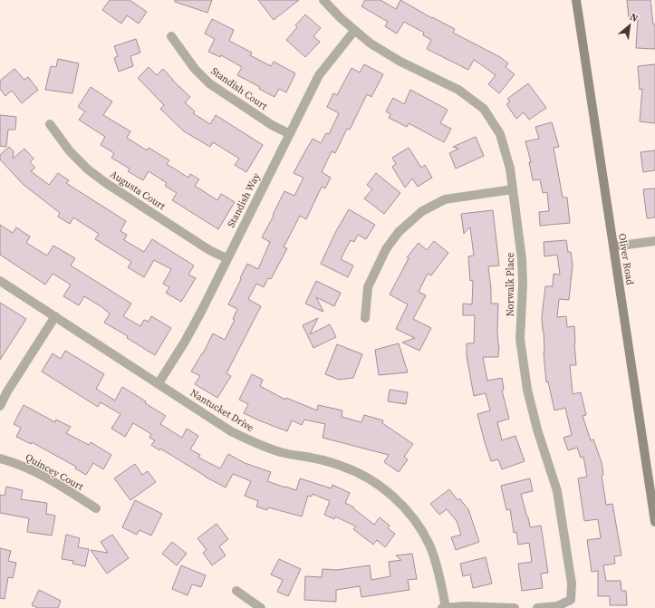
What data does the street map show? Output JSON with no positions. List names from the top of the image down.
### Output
{
  "streets": {
    "street": [
      "Standish Court",
      "Augusta Court",
      "Standish Way",
      "Oliver Road",
      "Norwalk Place",
      "Nantucket Drive",
      "Quincey Court"
    ]
  },
  "crossings": [
    ["Standish Court", "Standish Way"],
    ["Augusta Court", "Standish Way"],
    ["Standish Way", "Norwalk Place"],
    ["Standish Way", "Nantucket Drive"]
  ],
  "north": "top right"
}
